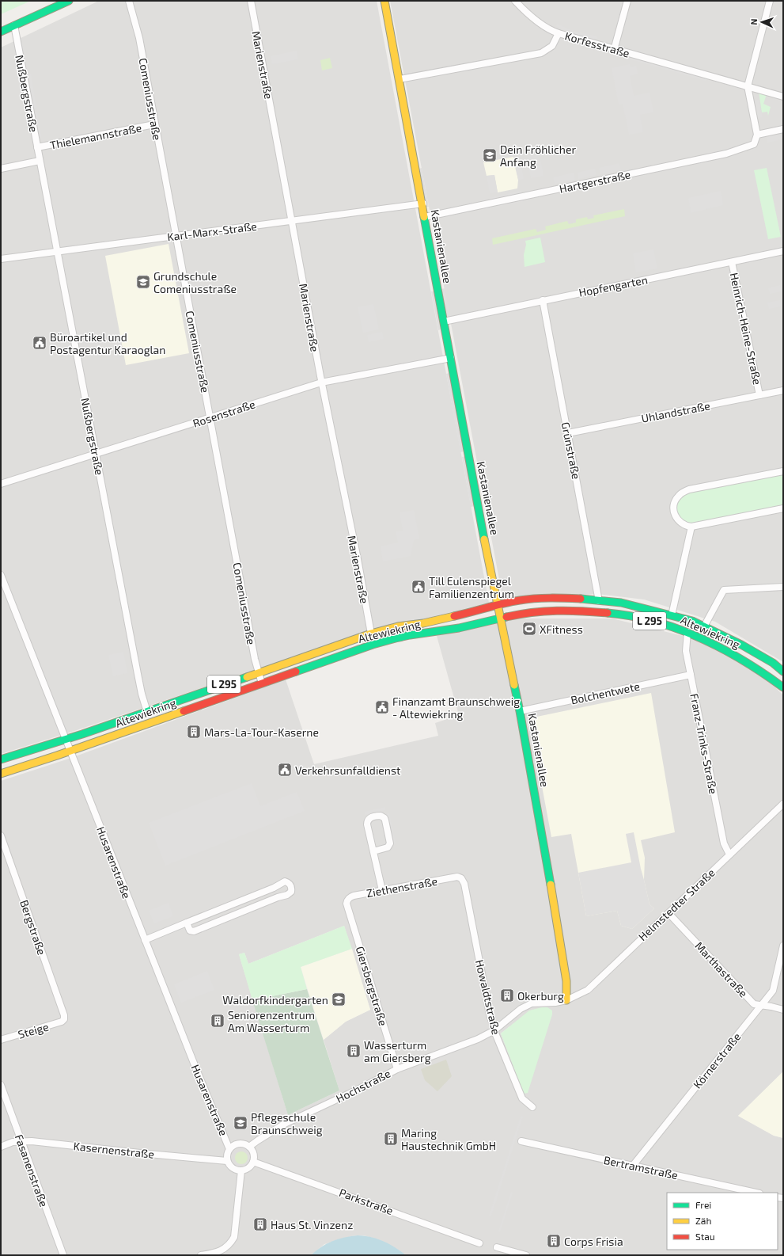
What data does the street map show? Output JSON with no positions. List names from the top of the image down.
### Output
{
  "streets": {
    "main road": ["Kastanienallee", "L 295", "Altewiekring"],
    "street": [
      "Korfesstraße",
      "Marienstraße",
      "Nußbergstraße",
      "Comeniusstraße",
      "Thielemannstraße",
      "Hartgerstraße",
      "Karl-Marx-Straße",
      "Hopfengarten",
      "Heinrich-Heine-Straße",
      "Uhlandstraße",
      "Rosenstraße",
      "Grünstraße",
      "Bolchentwete",
      "Franz-Trinks-Straße",
      "Husarenstraße",
      "Ziethenstraße",
      "Helmstedter Straße",
      "Bergstraße",
      "Marthastraße",
      "Giersbergstraße",
      "Howaldtstraße",
      "Steige",
      "Körnerstraße",
      "Hochstraße",
      "Kasernenstraße",
      "Bertramstraße",
      "Fasanenstraße",
      "Parkstraße"
    ]
  },
  "crossings": [
    ["Korfesstraße", "Kastanienallee"],
    ["Marienstraße", "Karl-Marx-Straße"],
    ["Marienstraße", "Rosenstraße"],
    ["Marienstraße", "Altewiekring"],
    ["Nußbergstraße", "Thielemannstraße"],
    ["Nußbergstraße", "Karl-Marx-Straße"],
    ["Nußbergstraße", "Rosenstraße"],
    ["Nußbergstraße", "Altewiekring"],
    ["Comeniusstraße", "Thielemannstraße"],
    ["Comeniusstraße", "Karl-Marx-Straße"],
    ["Comeniusstraße", "Rosenstraße"],
    ["Comeniusstraße", "Altewiekring"],
    ["Hartgerstraße", "Kastanienallee"],
    ["Karl-Marx-Straße", "Kastanienallee"],
    ["Kastanienallee", "Hopfengarten"],
    ["Kastanienallee", "Rosenstraße"],
    ["Kastanienallee", "Altewiekring"],
    ["Kastanienallee", "Bolchentwete"],
    ["Kastanienallee", "Helmstedter Straße"],
    ["Kastanienallee", "Hochstraße"],
    ["Hopfengarten", "Heinrich-Heine-Straße"],
    ["Hopfengarten", "Grünstraße"],
    ["Heinrich-Heine-Straße", "Uhlandstraße"],
    ["Uhlandstraße", "Grünstraße"],
    ["Grünstraße", "Altewiekring"],
    ["Altewiekring", "Franz-Trinks-Straße"],
    ["Altewiekring", "Husarenstraße"],
    ["Bolchentwete", "Franz-Trinks-Straße"],
    ["Franz-Trinks-Straße", "Helmstedter Straße"],
    ["Husarenstraße", "Hochstraße"],
    ["Husarenstraße", "Kasernenstraße"],
    ["Husarenstraße", "Parkstraße"],
    ["Ziethenstraße", "Giersbergstraße"],
    ["Ziethenstraße", "Howaldtstraße"],
    ["Helmstedter Straße", "Marthastraße"],
    ["Helmstedter Straße", "Hochstraße"],
    ["Bergstraße", "Steige"],
    ["Marthastraße", "Körnerstraße"],
    ["Giersbergstraße", "Hochstraße"],
    ["Howaldtstraße", "Hochstraße"],
    ["Körnerstraße", "Bertramstraße"],
    ["Hochstraße", "Kasernenstraße"],
    ["Hochstraße", "Parkstraße"],
    ["Kasernenstraße", "Fasanenstraße"],
    ["Kasernenstraße", "Parkstraße"]
  ],
  "places": {
    "school or university": [
      "Dein Fröhlicher Anfang",
      "Grundschule Comeniusstraße",
      "Waldorfkindergarten",
      "Pflegeschule Braunschweig"
    ],
    "public building": [
      "Büroartikel und Postagentur Karaoglan",
      "Till Eulenspiegel Familienzentrum",
      "Finanzamt Braunschweig - Altewiekring",
      "Verkehrsunfalldienst"
    ],
    "sports": ["XFitness"],
    "building": [
      "Mars-La-Tour-Kaserne",
      "Okerburg",
      "Seniorenzentrum Am Wasserturm",
      "Wasserturm am Giersberg",
      "Maring Haustechnik GmbH",
      "Haus St. Vinzenz",
      "Corps Frisia"
    ]
  },
  "legend": ["Frei", "Zäh", "Stau"],
  "north": "left"
}
